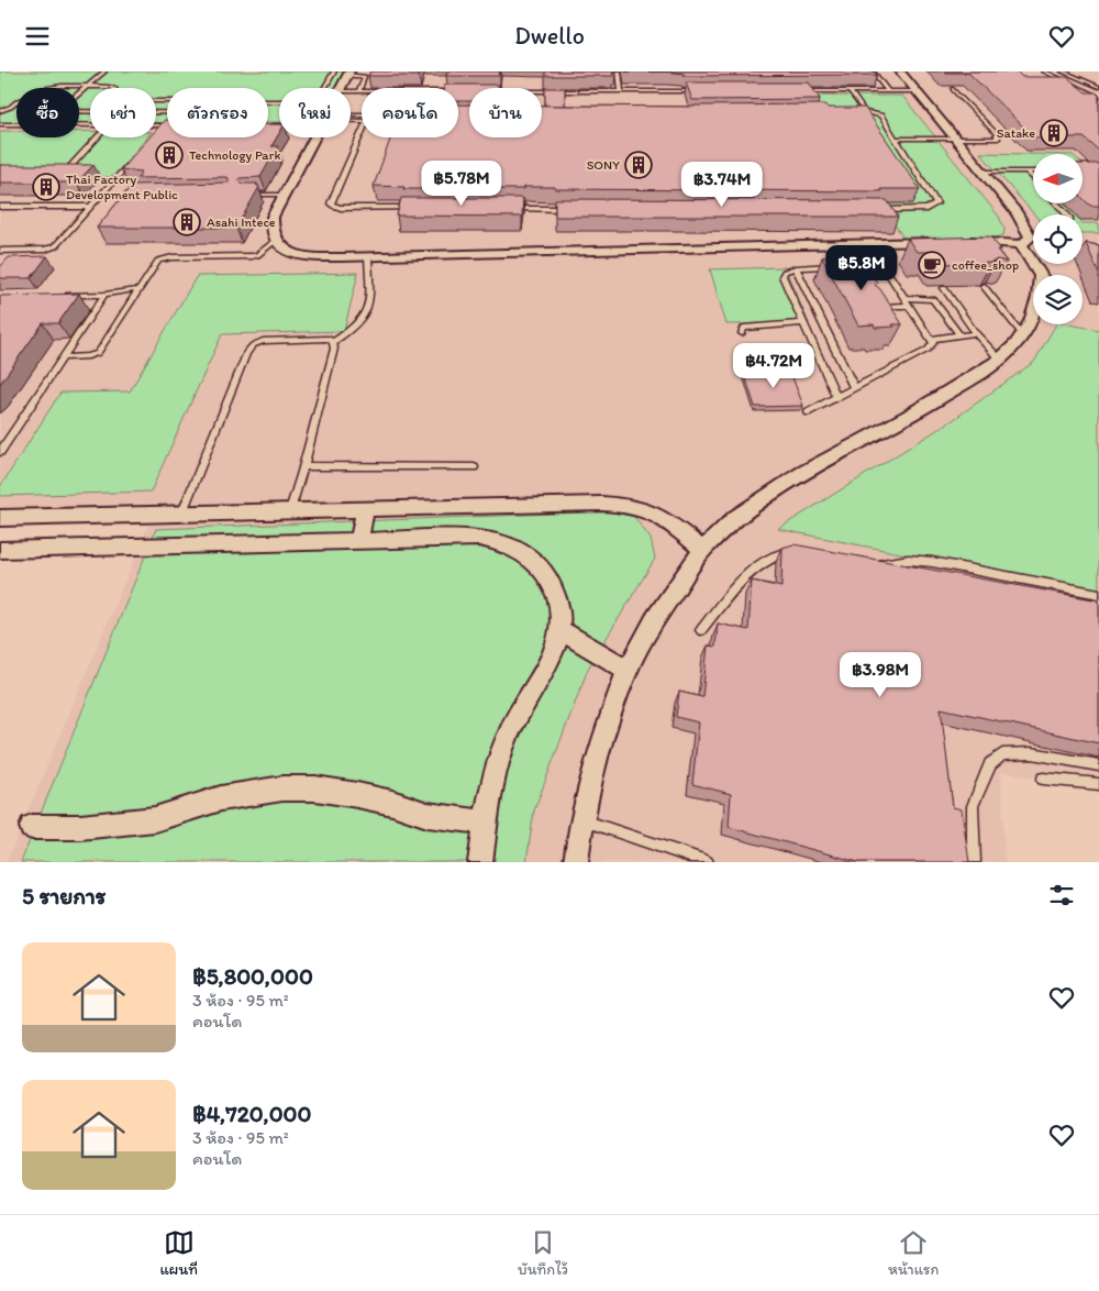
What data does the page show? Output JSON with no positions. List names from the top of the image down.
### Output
{
  "places": {
    "building": [
      "Satake",
      "Technology Park",
      "SONY",
      "Thai Factory Development Public",
      "Asahi Intece"
    ],
    "cafe": ["coffee_shop"]
  },
  "north": "left",
  "page": {
    "header": "Dwello",
    "chip": [
      "ซื้อ",
      "เช่า",
      "ตัวกรอง",
      "ใหม่",
      "คอนโด",
      "บ้าน"
    ],
    "price": [
      "฿5.78M",
      "฿3.74M",
      "฿5.8M",
      "฿4.72M",
      "฿3.98M"
    ],
    "heading": "5 รายการ",
    "list": [
      {
        "name": "฿5,800,000",
        "note": "3 ห้อง · 95 m² · คอนโด"
      },
      {
        "name": "฿4,720,000",
        "note": "3 ห้อง · 95 m² · คอนโด"
      }
    ],
    "tabs": ["แผนที่", "บันทึกไว้", "หน้าแรก"]
  }
}
